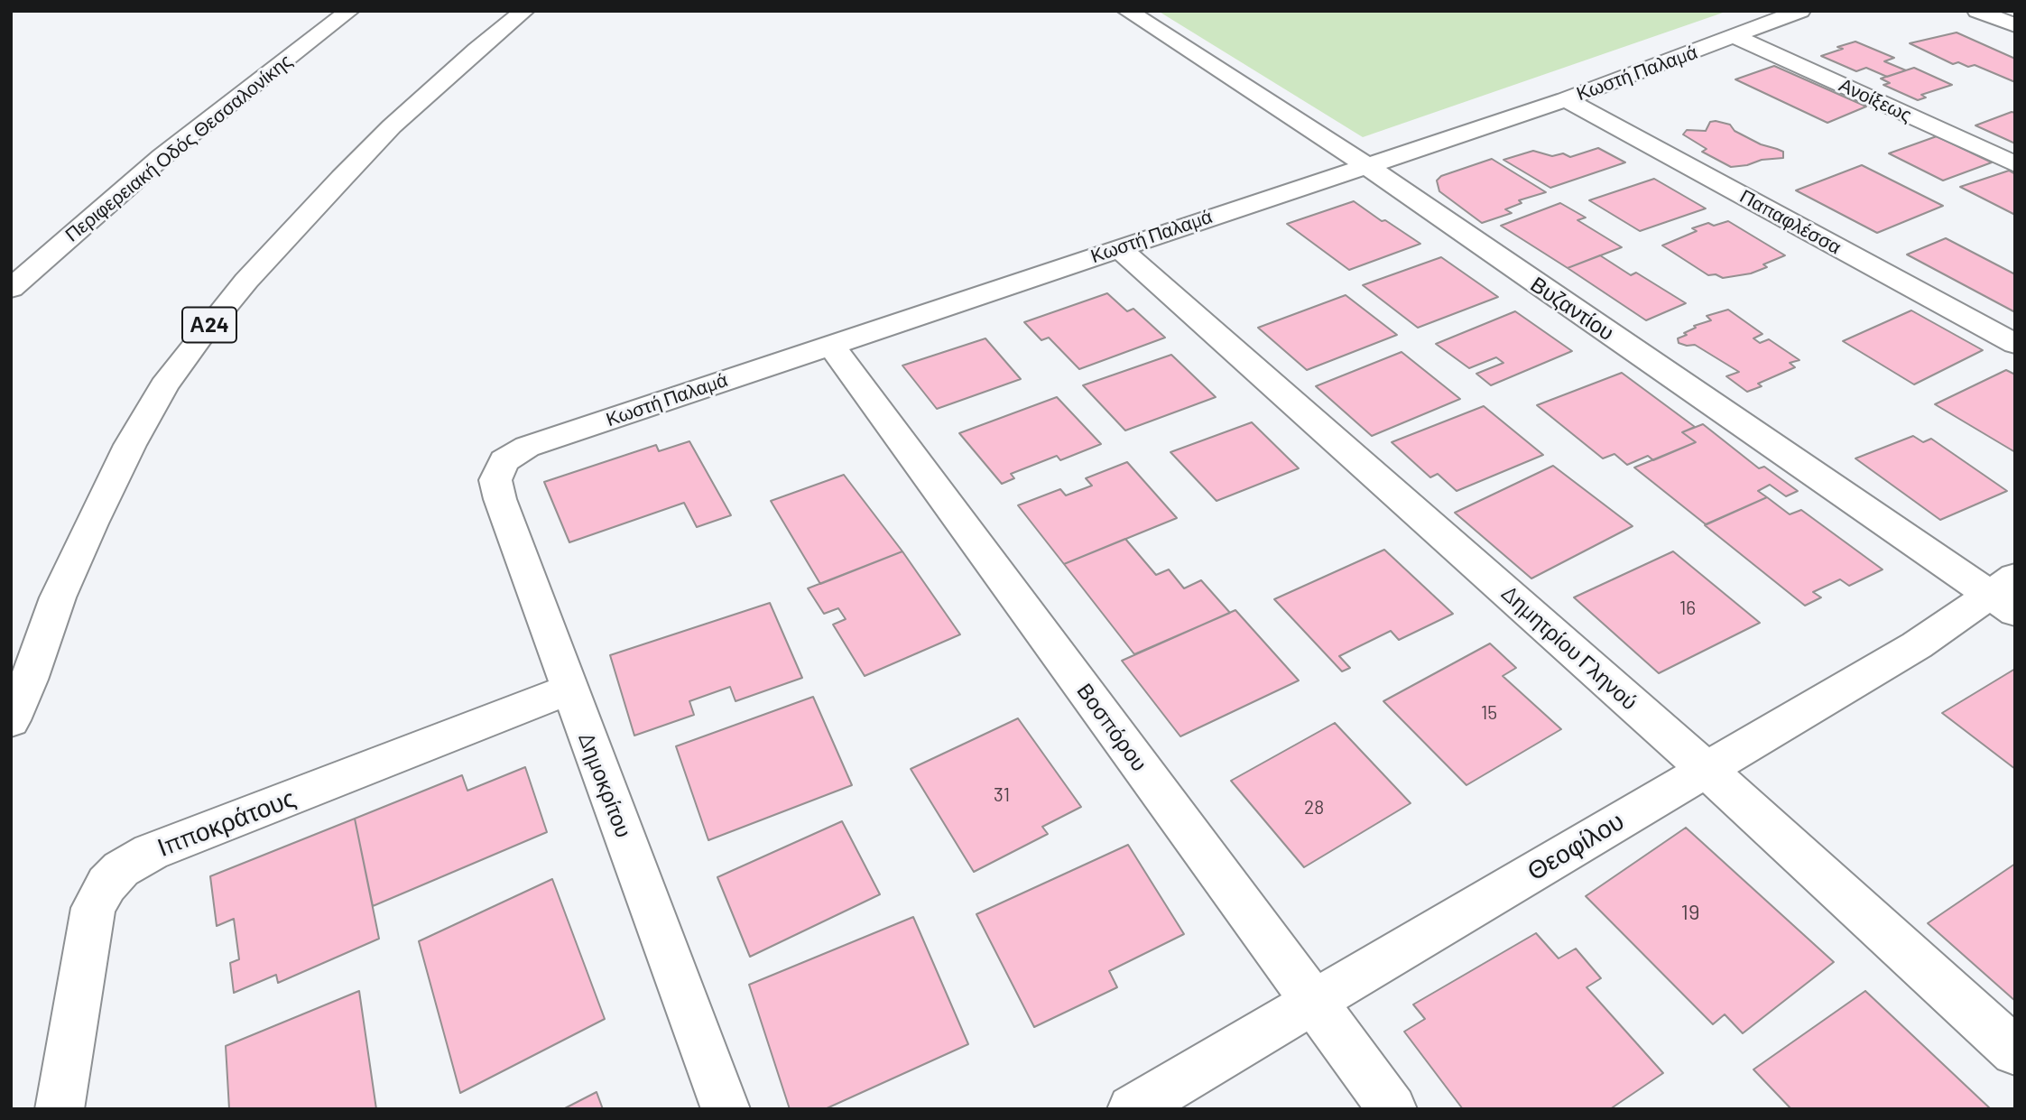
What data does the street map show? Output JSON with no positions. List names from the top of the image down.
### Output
{
  "streets": {
    "main road": [
      "Κωστή Παλαμά",
      "Ανοίξεως",
      "Περιφερειακή Οδός Θεσσαλονίκης",
      "Παπαφλέσσα",
      "Βυζαντίου",
      "Α24",
      "Δημητρίου Γληνού",
      "Βοσπόρου",
      "Δημοκρίτου",
      "Ιπποκράτους",
      "Θεοφίλου"
    ]
  },
  "crossings": [
    ["Κωστή Παλαμά", "Ανοίξεως"],
    ["Κωστή Παλαμά", "Παπαφλέσσα"],
    ["Κωστή Παλαμά", "Βυζαντίου"],
    ["Κωστή Παλαμά", "Δημητρίου Γληνού"],
    ["Κωστή Παλαμά", "Βοσπόρου"],
    ["Κωστή Παλαμά", "Δημοκρίτου"],
    ["Βυζαντίου", "Θεοφίλου"],
    ["Δημητρίου Γληνού", "Θεοφίλου"],
    ["Βοσπόρου", "Θεοφίλου"],
    ["Δημοκρίτου", "Ιπποκράτους"]
  ],
  "house_numbers": [
    "16",
    "15",
    "31",
    "28",
    "19"
  ]
}
